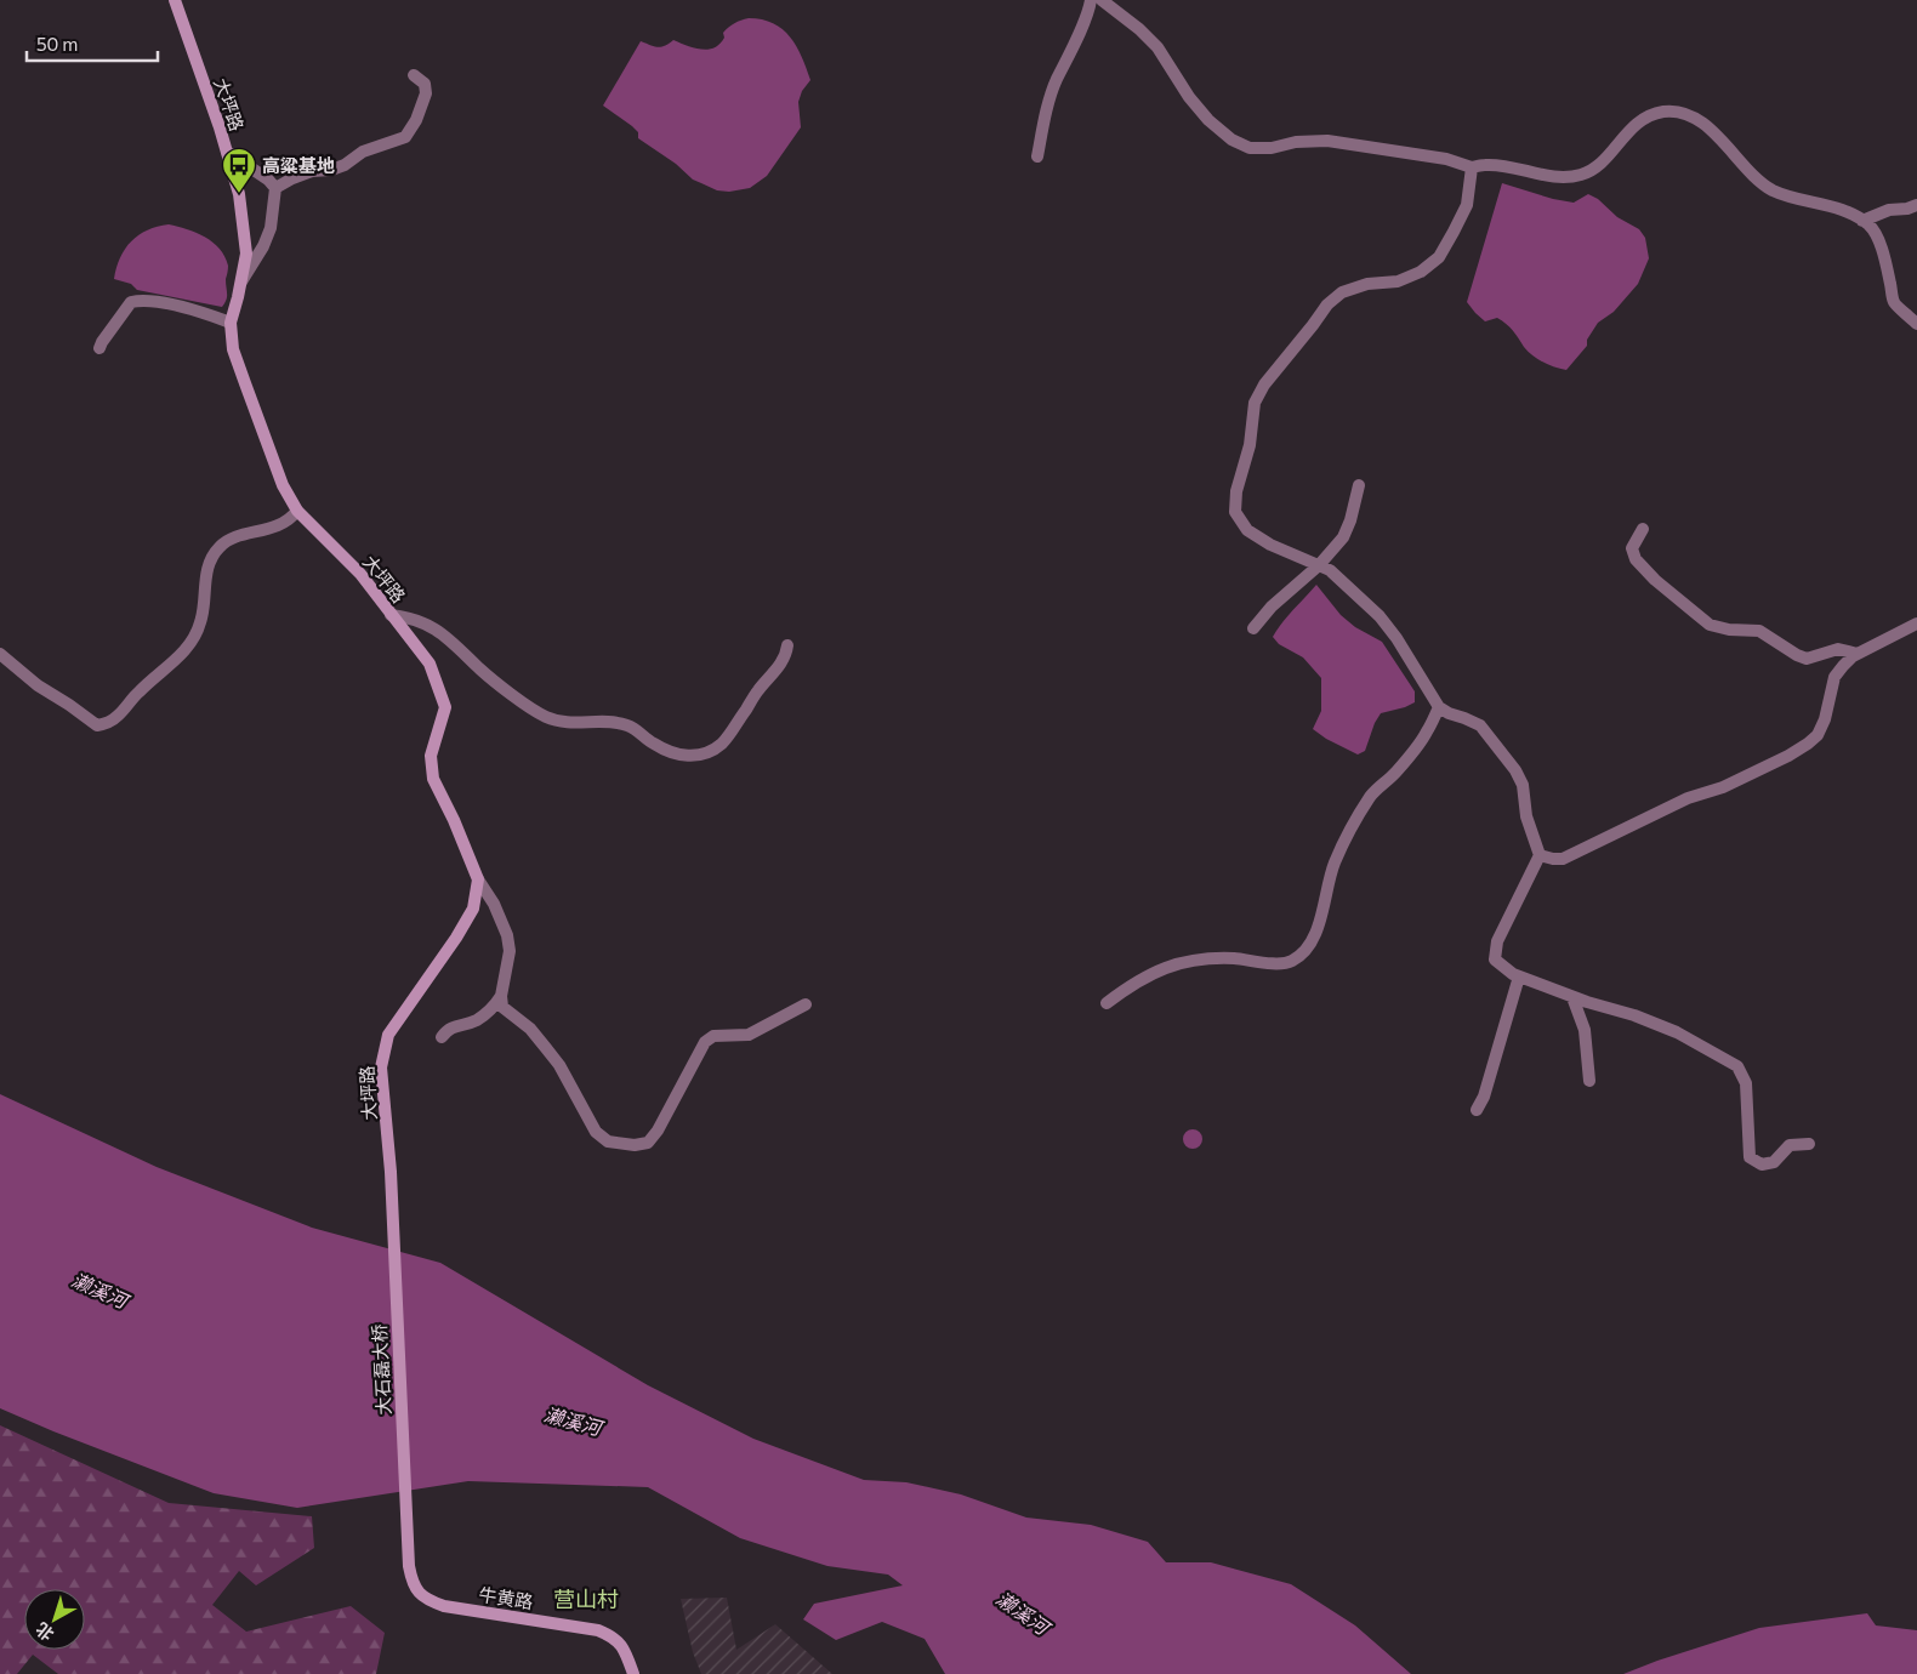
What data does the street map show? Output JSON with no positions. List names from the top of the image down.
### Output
{
  "streets": {
    "main road": ["大坪路", "大石磊大桥", "牛黄路"]
  },
  "crossings": [
    ["大坪路", "大石磊大桥"],
    ["大石磊大桥", "牛黄路"]
  ],
  "districts": ["营山村"],
  "water": ["濑溪河"],
  "places": {
    "bus stop": ["高粱基地"]
  },
  "scale_bar": "50 m",
  "north": "bottom left"
}
